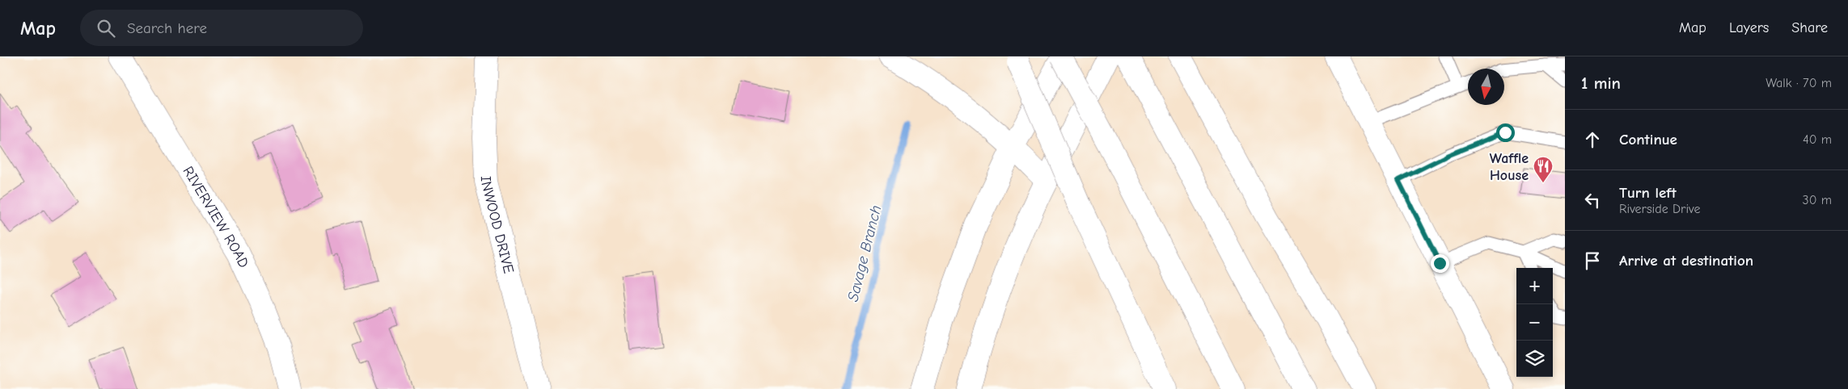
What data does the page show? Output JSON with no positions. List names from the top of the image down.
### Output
{
  "streets": {
    "main road": ["RIVERVIEW ROAD", "INWOOD DRIVE"]
  },
  "water": ["Savage Branch"],
  "places": {
    "restaurant": ["Waffle House"]
  },
  "north": "bottom",
  "page": {
    "header": "Map",
    "search": "Search here",
    "nav": ["Map", "Layers", "Share"],
    "heading": ["1 min", "Walk · 70 m"],
    "list": [
      ["Continue", "40 m"],
      ["Turn left", "Riverside Drive", "30 m"],
      "Arrive at destination"
    ],
    "map_buttons": ["+", "−"]
  }
}
